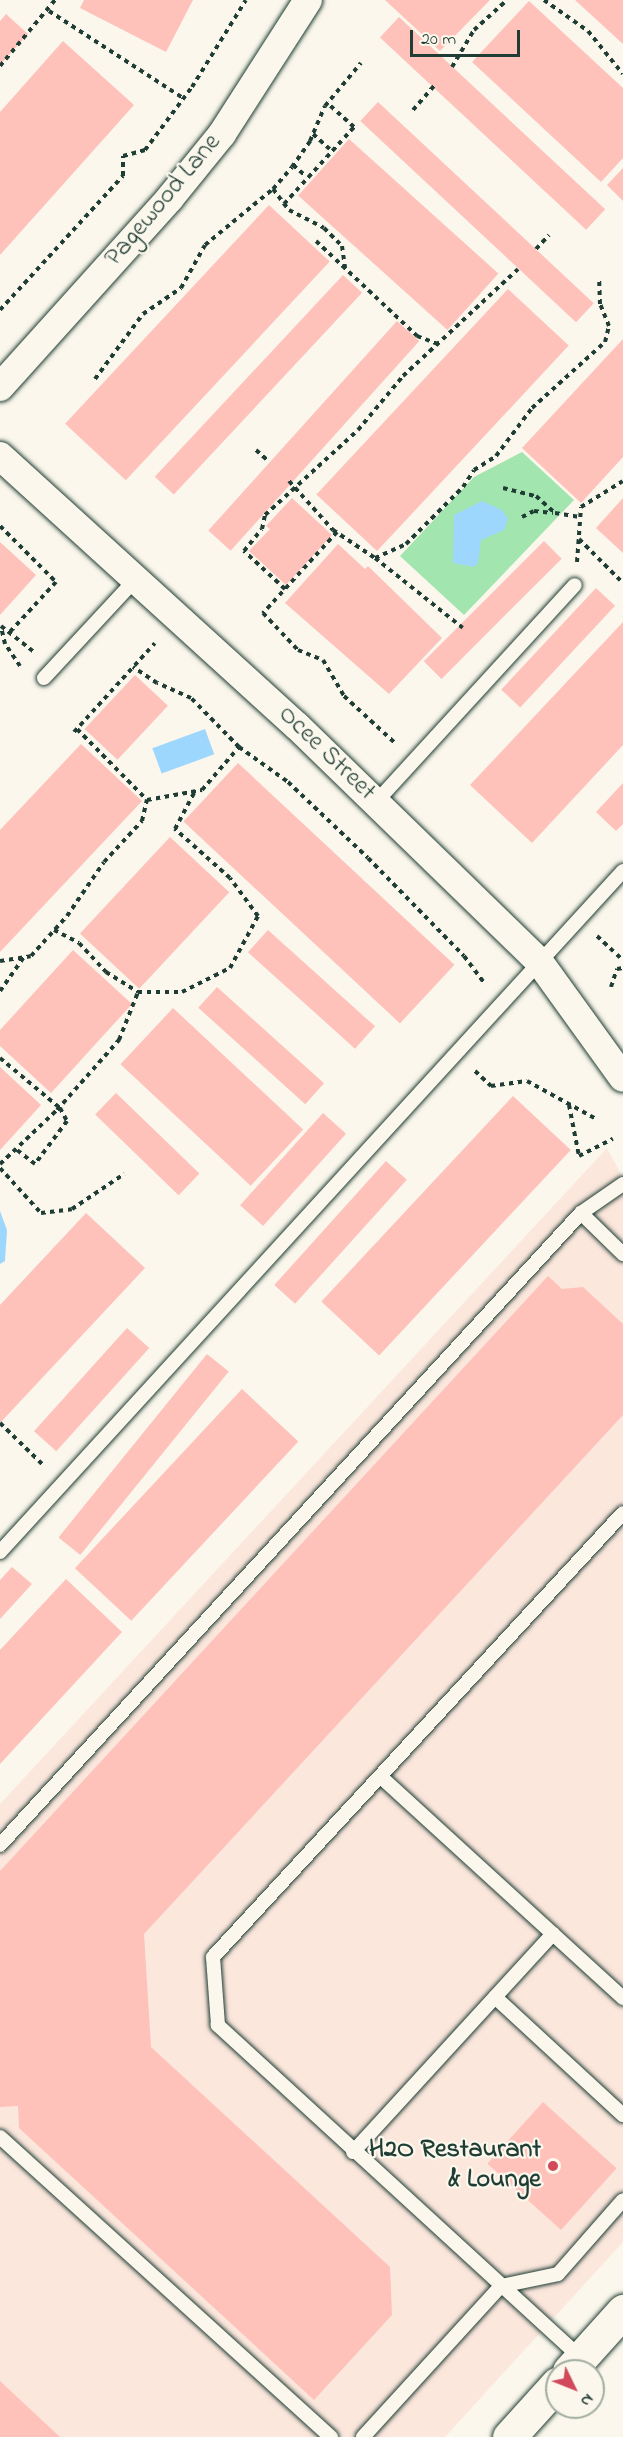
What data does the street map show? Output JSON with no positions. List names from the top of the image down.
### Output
{
  "streets": {
    "street": ["Pagewood Lane", "Ocee Street"]
  },
  "places": ["H2O Restaurant & Lounge"],
  "scale_bar": "20 m",
  "north": "bottom right"
}
